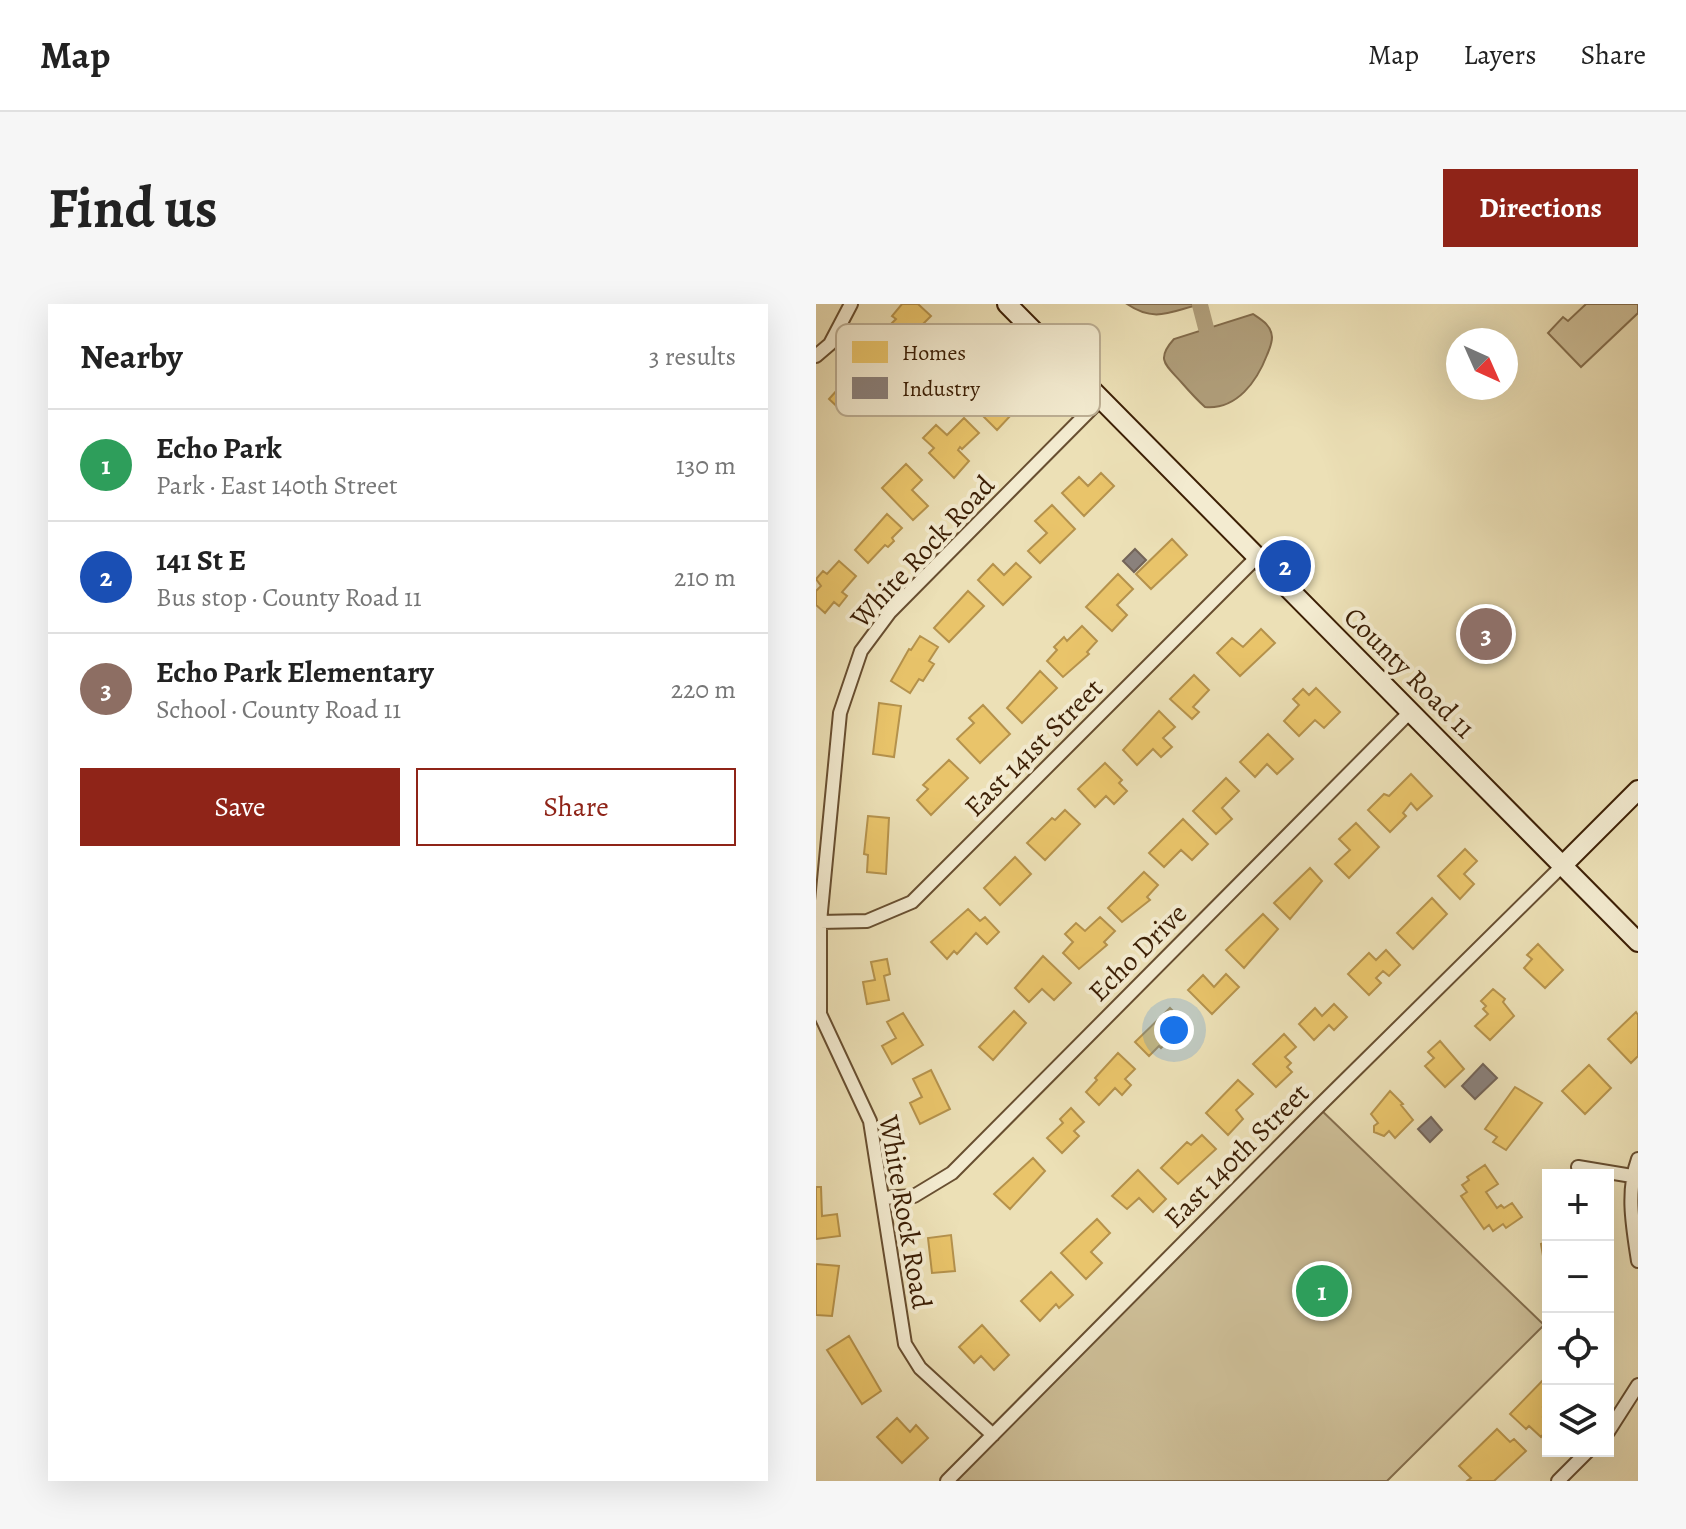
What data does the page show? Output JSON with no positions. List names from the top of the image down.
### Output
{
  "streets": {
    "street": [
      "White Rock Road",
      "County Road 11",
      "East 141st Street",
      "Echo Drive",
      "East 140th Street"
    ]
  },
  "crossings": [
    ["White Rock Road", "East 141st Street"],
    ["White Rock Road", "Echo Drive"],
    ["White Rock Road", "East 140th Street"],
    ["County Road 11", "East 141st Street"],
    ["County Road 11", "Echo Drive"],
    ["County Road 11", "East 140th Street"]
  ],
  "legend": ["Homes", "Industry"],
  "north": "bottom right",
  "page": {
    "header": "Map",
    "nav": ["Map", "Layers", "Share"],
    "buttons": [
      "Directions",
      ["Save", "Share"]
    ],
    "title": "Find us",
    "heading": ["Nearby", "3 results"],
    "list": [
      {
        "mark": "1",
        "name": "Echo Park",
        "note": "Park · East 140th Street",
        "value": "130 m"
      },
      {
        "mark": "2",
        "name": "141 St E",
        "note": "Bus stop · County Road 11",
        "value": "210 m"
      },
      {
        "mark": "3",
        "name": "Echo Park Elementary",
        "note": "School · County Road 11",
        "value": "220 m"
      }
    ],
    "pins": ["2", "3", "1"],
    "map_buttons": ["+", "−"]
  }
}
